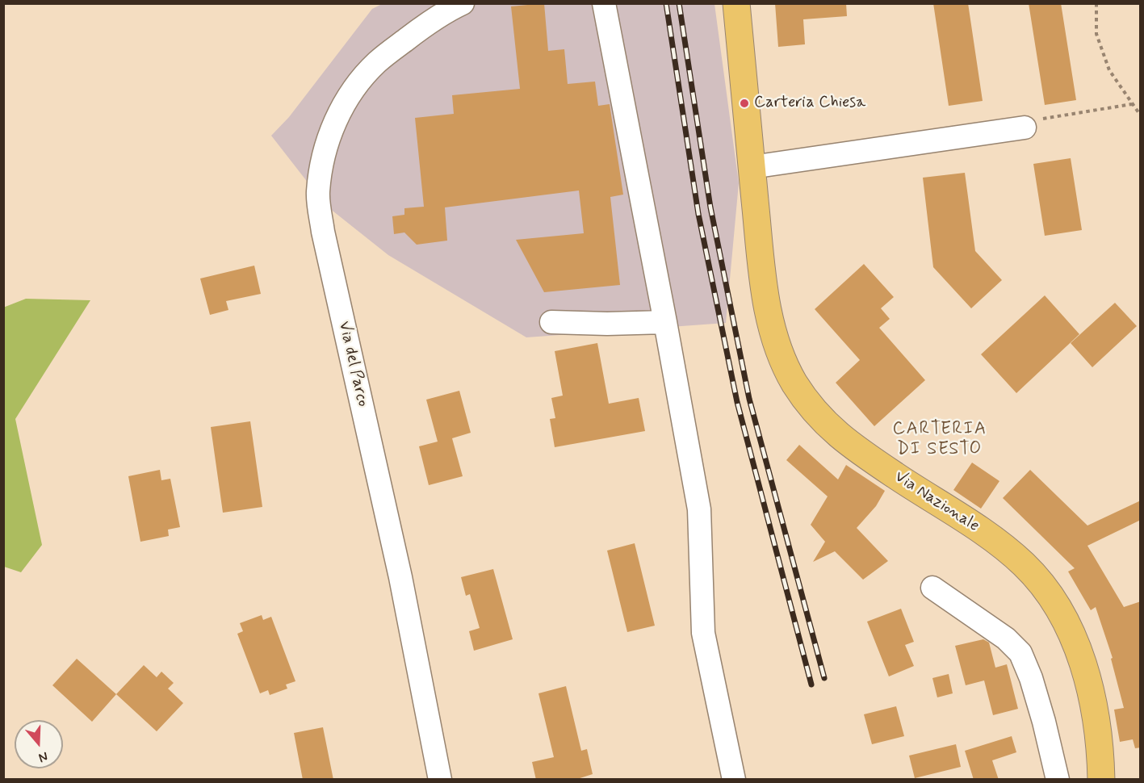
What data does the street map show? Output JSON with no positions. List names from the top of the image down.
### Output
{
  "streets": {
    "main road": ["Via Nazionale"],
    "street": ["Via del Parco"]
  },
  "districts": ["CARTERIA DI SESTO"],
  "places": ["Carteria Chiesa"],
  "north": "bottom"
}
